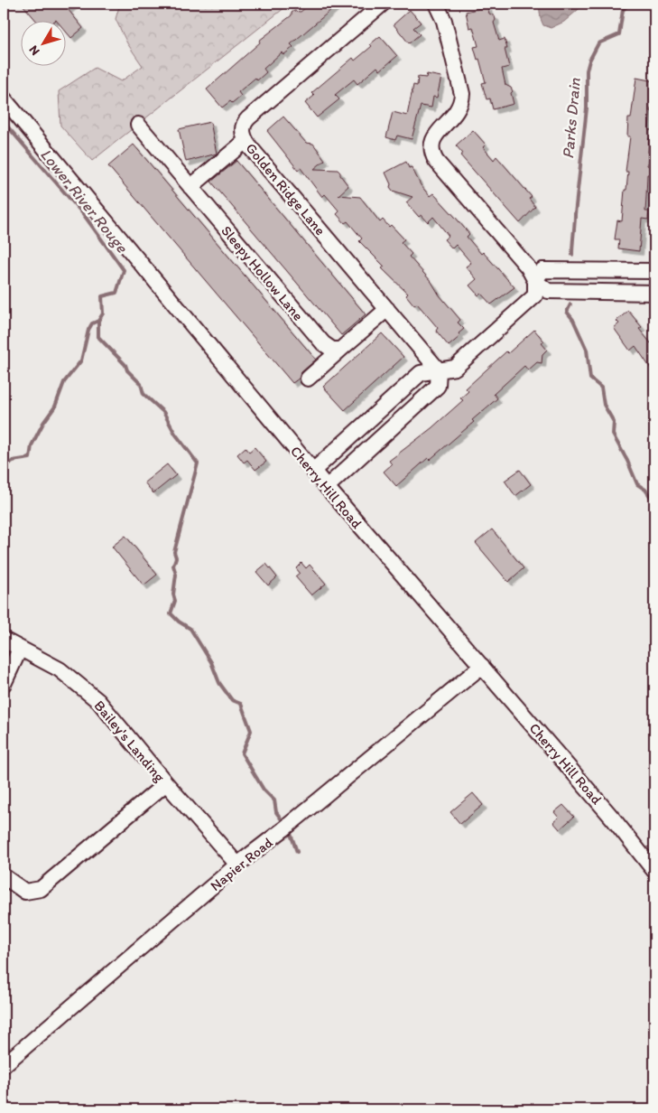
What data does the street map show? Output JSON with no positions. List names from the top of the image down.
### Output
{
  "streets": {
    "street": [
      "Golden Ridge Lane",
      "Sleepy Hollow Lane",
      "Cherry Hill Road",
      "Bailey's Landing",
      "Napier Road"
    ]
  },
  "crossings": [
    ["Cherry Hill Road", "Napier Road"],
    ["Bailey's Landing", "Napier Road"]
  ],
  "water": ["Parks Drain", "Lower River Rouge"],
  "north": "bottom left"
}
